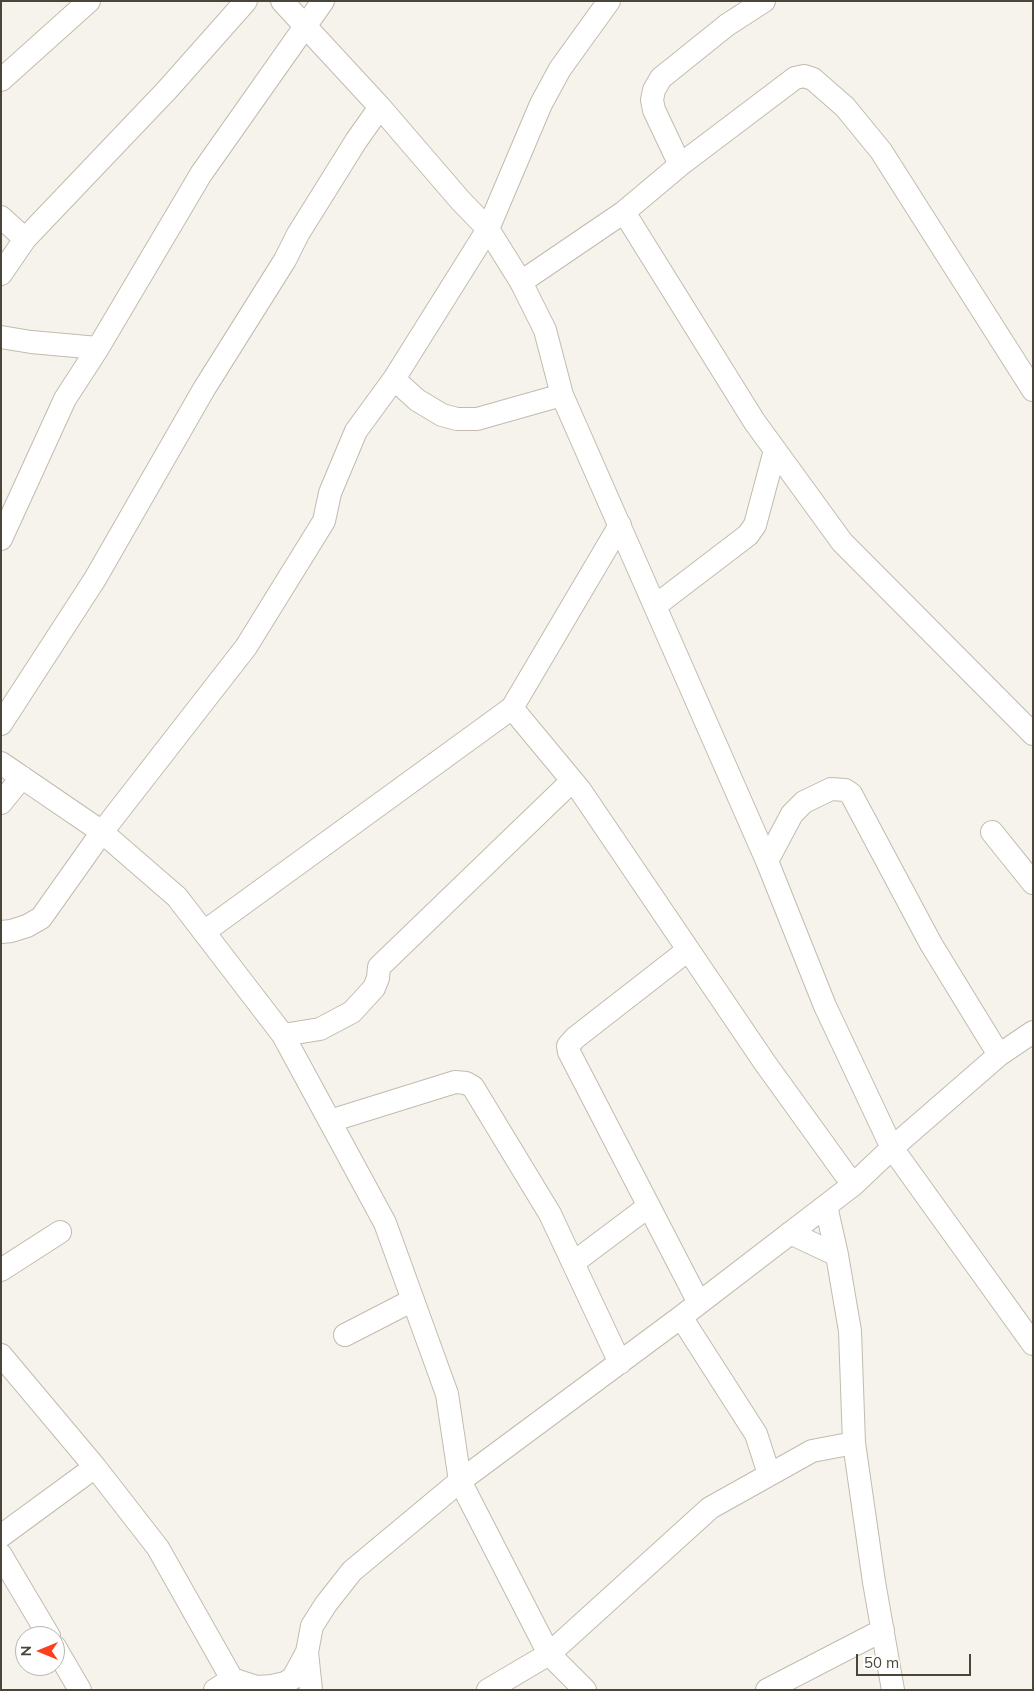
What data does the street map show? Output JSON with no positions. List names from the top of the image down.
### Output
{
  "scale_bar": "50 m",
  "north": "left"
}
